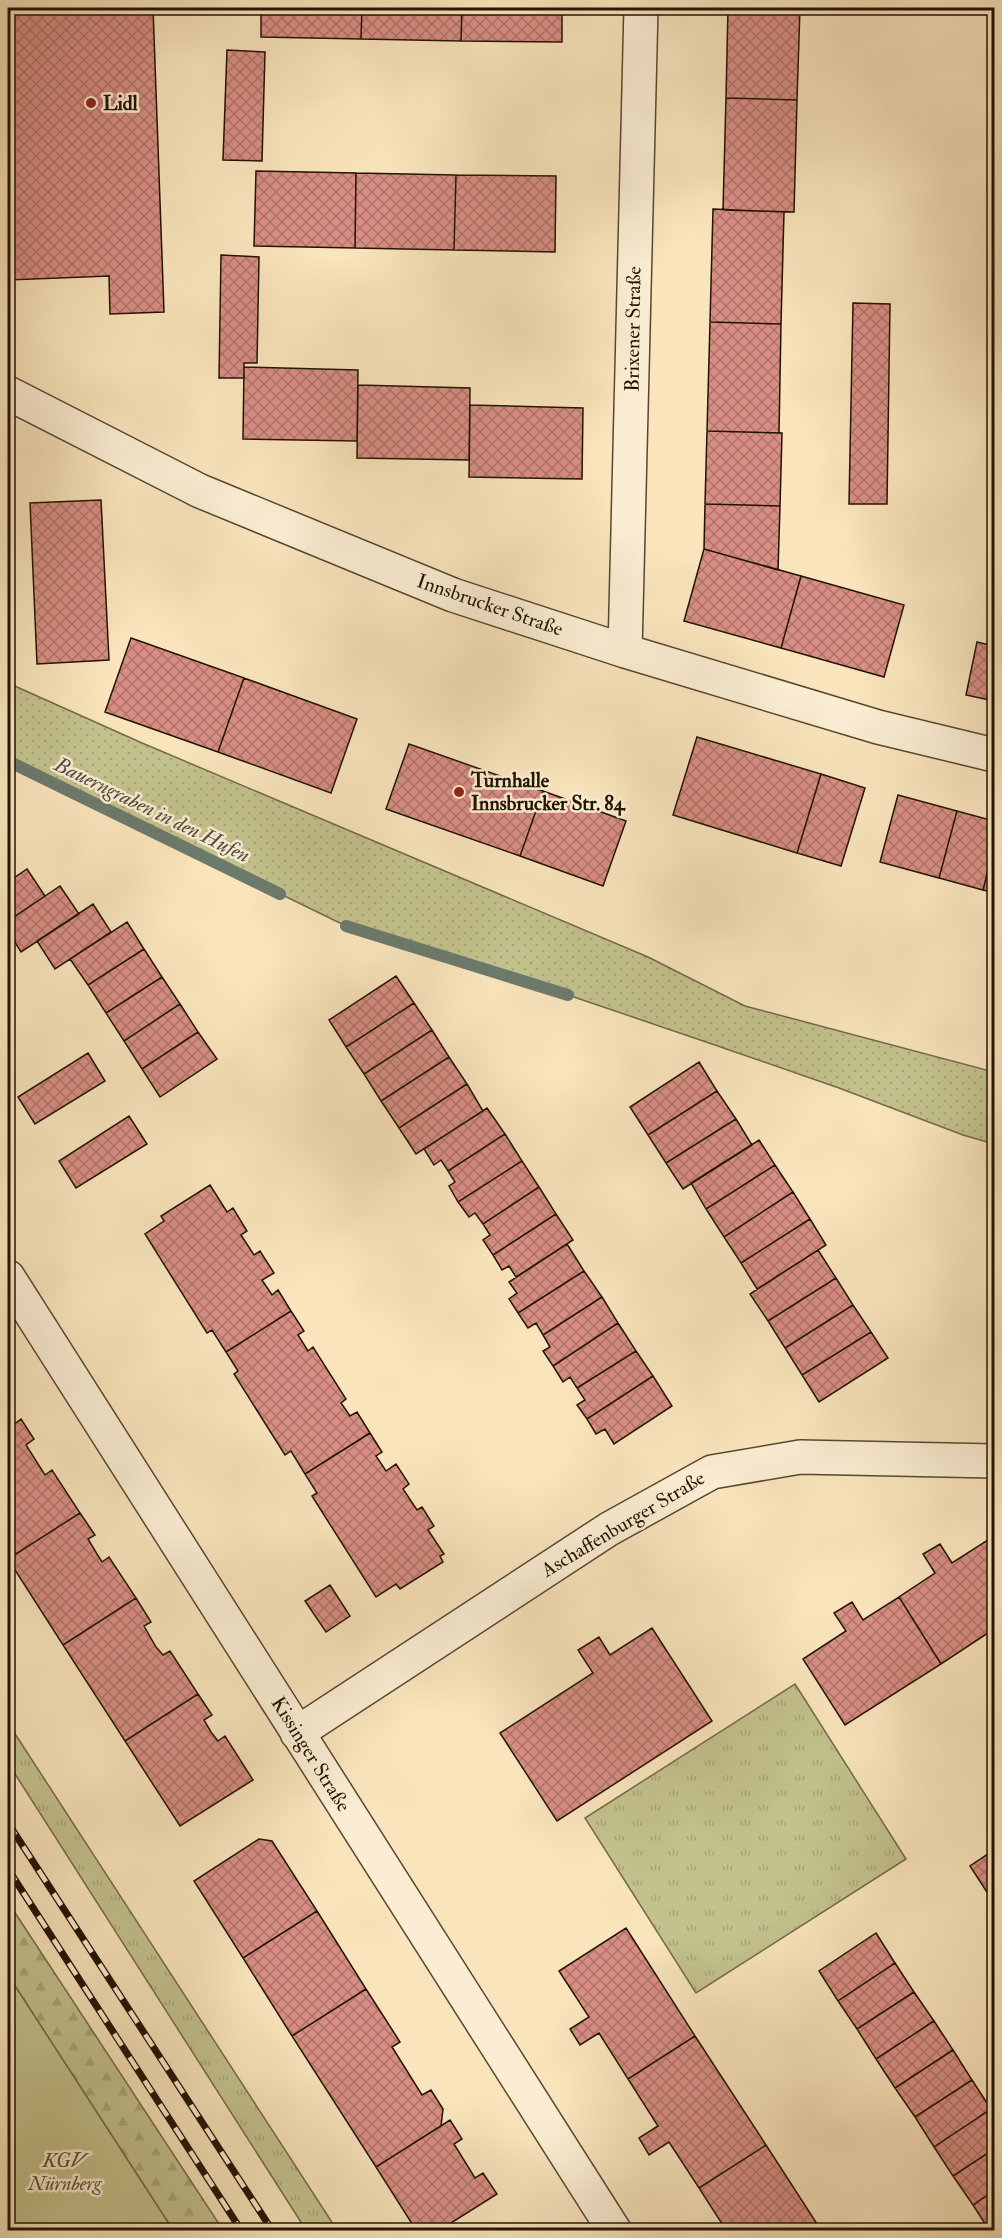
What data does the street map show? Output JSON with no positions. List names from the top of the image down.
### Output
{
  "streets": {
    "street": [
      "Brixener Straße",
      "Innsbrucker Straße",
      "Aschaffenburger Straße",
      "Kissinger Straße"
    ]
  },
  "crossings": [
    ["Brixener Straße", "Innsbrucker Straße"],
    ["Aschaffenburger Straße", "Kissinger Straße"]
  ],
  "water": ["Bauerngraben in den Hufen"],
  "parks": ["KGV Nürnberg"],
  "places": ["Lidl", "Turnhalle Innsbrucker Str. 84"]
}
